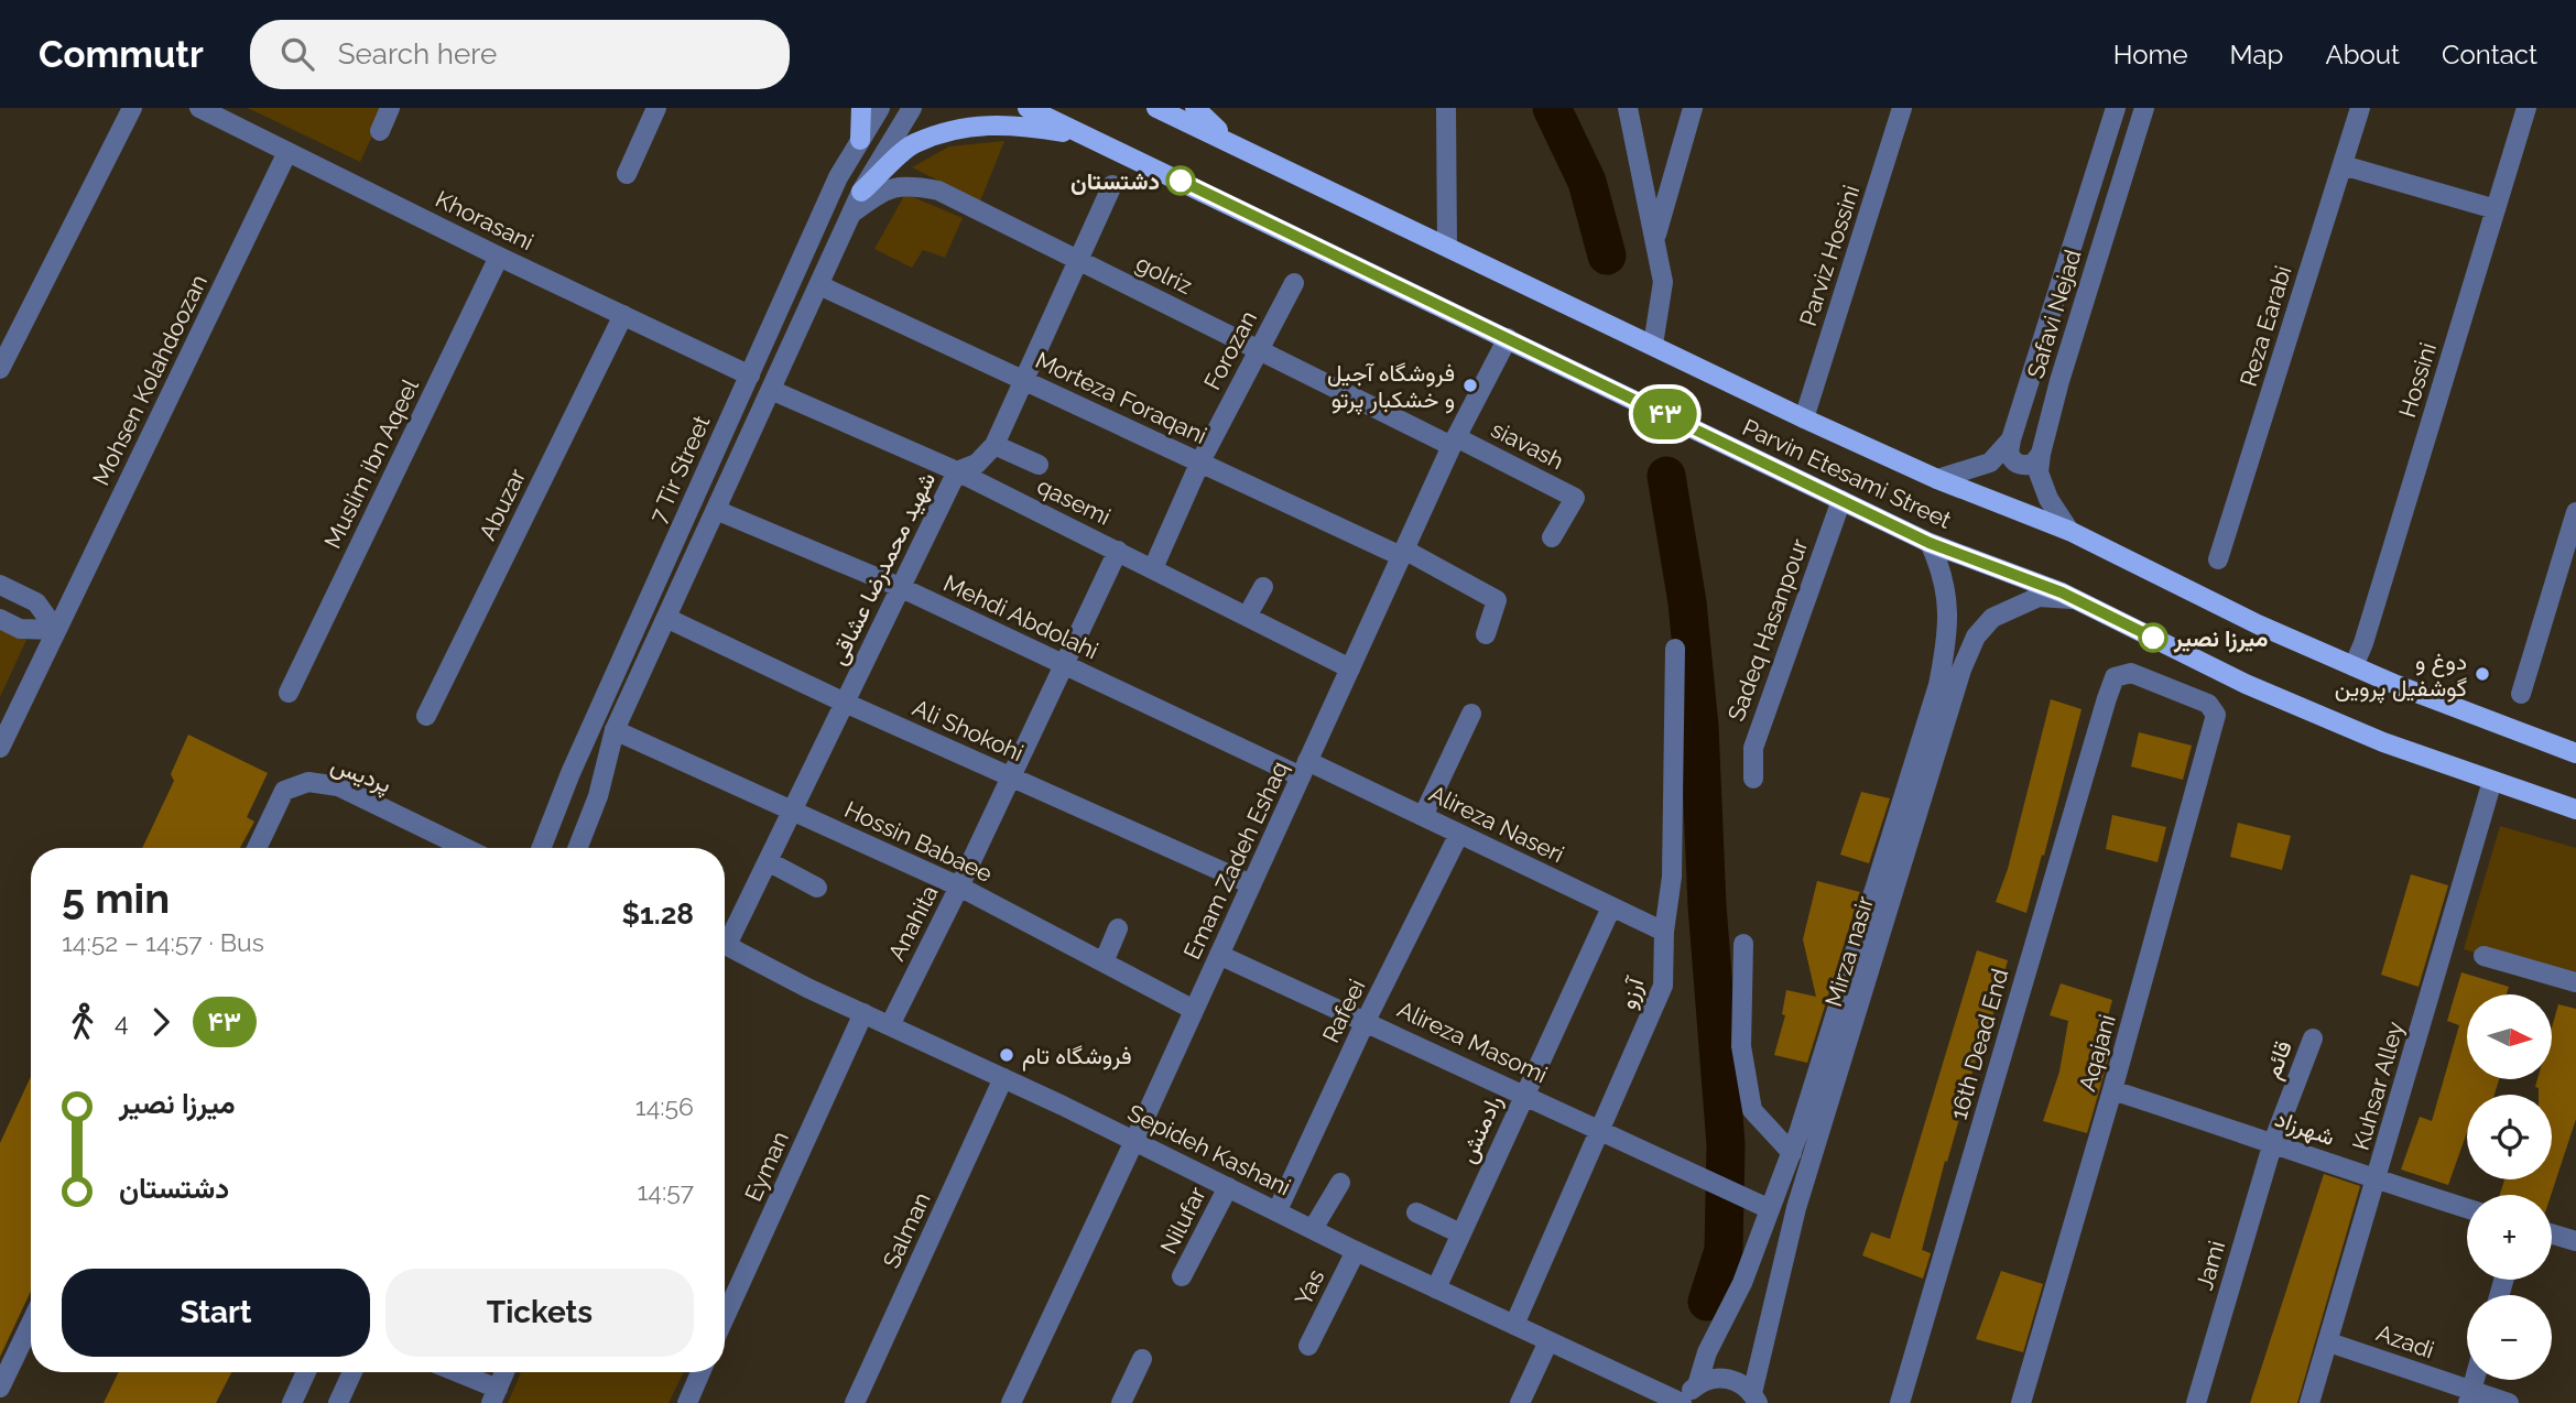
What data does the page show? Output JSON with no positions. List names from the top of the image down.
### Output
{
  "streets": {
    "main road": ["Parvin Etesami Street"],
    "street": [
      "Khorasani",
      "Parviz Hossini",
      "golriz",
      "Safavi Nejad",
      "Reza Earabi",
      "Forozan",
      "Mohsen Kolahdoozan",
      "Hossini",
      "Morteza Foraqani",
      "siavash",
      "Muslim ibn Aqeel",
      "7 Tir Street",
      "qasemi",
      "Abuzar",
      "شهید محمدرضا عشاقی",
      "Mehdi Abdolahi",
      "Sadeq Hasanpour",
      "Ali Shokohi",
      "پردیس",
      "Alireza Naseri",
      "Hossin Babaee",
      "Emam Zadeh Eshaq",
      "Anahita",
      "Mirza nasir",
      "آرزو",
      "Rafeei",
      "Alireza Masomi",
      "16th Dead End",
      "Aqajani",
      "قائم",
      "Kuhsar Alley",
      "شهرزاد",
      "رادمنش",
      "Sepideh Kashani",
      "Eyman",
      "Nilufar",
      "Salman",
      "Jami",
      "Yas",
      "Azadi"
    ]
  },
  "crossings": [
    ["Khorasani", "Mohsen Kolahdoozan"],
    ["Khorasani", "Muslim ibn Aqeel"],
    ["Khorasani", "7 Tir Street"],
    ["Khorasani", "Abuzar"],
    ["Parviz Hossini", "Parvin Etesami Street"],
    ["golriz", "Forozan"],
    ["golriz", "siavash"],
    ["golriz", "شهید محمدرضا عشاقی"],
    ["golriz", "Emam Zadeh Eshaq"],
    ["Safavi Nejad", "Parvin Etesami Street"],
    ["Forozan", "Morteza Foraqani"],
    ["Forozan", "qasemi"],
    ["Hossini", "Parvin Etesami Street"],
    ["Morteza Foraqani", "شهید محمدرضا عشاقی"],
    ["Morteza Foraqani", "Emam Zadeh Eshaq"],
    ["siavash", "Emam Zadeh Eshaq"],
    ["Parvin Etesami Street", "Sadeq Hasanpour"],
    ["Parvin Etesami Street", "Emam Zadeh Eshaq"],
    ["Parvin Etesami Street", "Mirza nasir"],
    ["Parvin Etesami Street", "Kuhsar Alley"],
    ["qasemi", "شهید محمدرضا عشاقی"],
    ["qasemi", "Emam Zadeh Eshaq"],
    ["qasemi", "Anahita"],
    ["شهید محمدرضا عشاقی", "Mehdi Abdolahi"],
    ["شهید محمدرضا عشاقی", "Ali Shokohi"],
    ["شهید محمدرضا عشاقی", "Hossin Babaee"],
    ["Mehdi Abdolahi", "Alireza Naseri"],
    ["Mehdi Abdolahi", "Emam Zadeh Eshaq"],
    ["Mehdi Abdolahi", "Anahita"],
    ["Ali Shokohi", "Emam Zadeh Eshaq"],
    ["Ali Shokohi", "Anahita"],
    ["Alireza Naseri", "Emam Zadeh Eshaq"],
    ["Alireza Naseri", "آرزو"],
    ["Alireza Naseri", "Rafeei"],
    ["Alireza Naseri", "رادمنش"],
    ["Hossin Babaee", "Emam Zadeh Eshaq"],
    ["Hossin Babaee", "Anahita"],
    ["Emam Zadeh Eshaq", "Alireza Masomi"],
    ["Emam Zadeh Eshaq", "Sepideh Kashani"],
    ["Anahita", "Sepideh Kashani"],
    ["Mirza nasir", "Alireza Masomi"],
    ["Mirza nasir", "Sepideh Kashani"],
    ["آرزو", "Alireza Masomi"],
    ["آرزو", "Sepideh Kashani"],
    ["Rafeei", "Alireza Masomi"],
    ["Rafeei", "Sepideh Kashani"],
    ["Alireza Masomi", "رادمنش"],
    ["16th Dead End", "Aqajani"],
    ["Aqajani", "شهرزاد"],
    ["قائم", "شهرزاد"],
    ["قائم", "Jami"],
    ["Kuhsar Alley", "شهرزاد"],
    ["Kuhsar Alley", "Azadi"],
    ["شهرزاد", "Jami"],
    ["رادمنش", "Sepideh Kashani"],
    ["Sepideh Kashani", "Eyman"],
    ["Sepideh Kashani", "Nilufar"],
    ["Sepideh Kashani", "Salman"],
    ["Sepideh Kashani", "Yas"]
  ],
  "places": [
    "دشتستان",
    "فروشگاه آجیل و خشکبار پرتو",
    "میرزا نصیر",
    "دوغ و گوشفیل پروین",
    "فروشگاه تام"
  ],
  "lines": ["bus line ۴۳"],
  "north": "right",
  "page": {
    "header": "Commutr",
    "search": "Search here",
    "nav": [
      "Home",
      "Map",
      "About",
      "Contact"
    ],
    "on_map": "۴۳",
    "heading": ["5 min", "14:52 – 14:57 · Bus", "$1.28"],
    "legs": ["4", "۴۳"],
    "map_buttons": ["+", "−"],
    "list": [
      {
        "name": "میرزا نصیر",
        "value": "14:56"
      },
      {
        "name": "دشتستان",
        "value": "14:57"
      }
    ],
    "buttons": ["Start", "Tickets"]
  }
}
